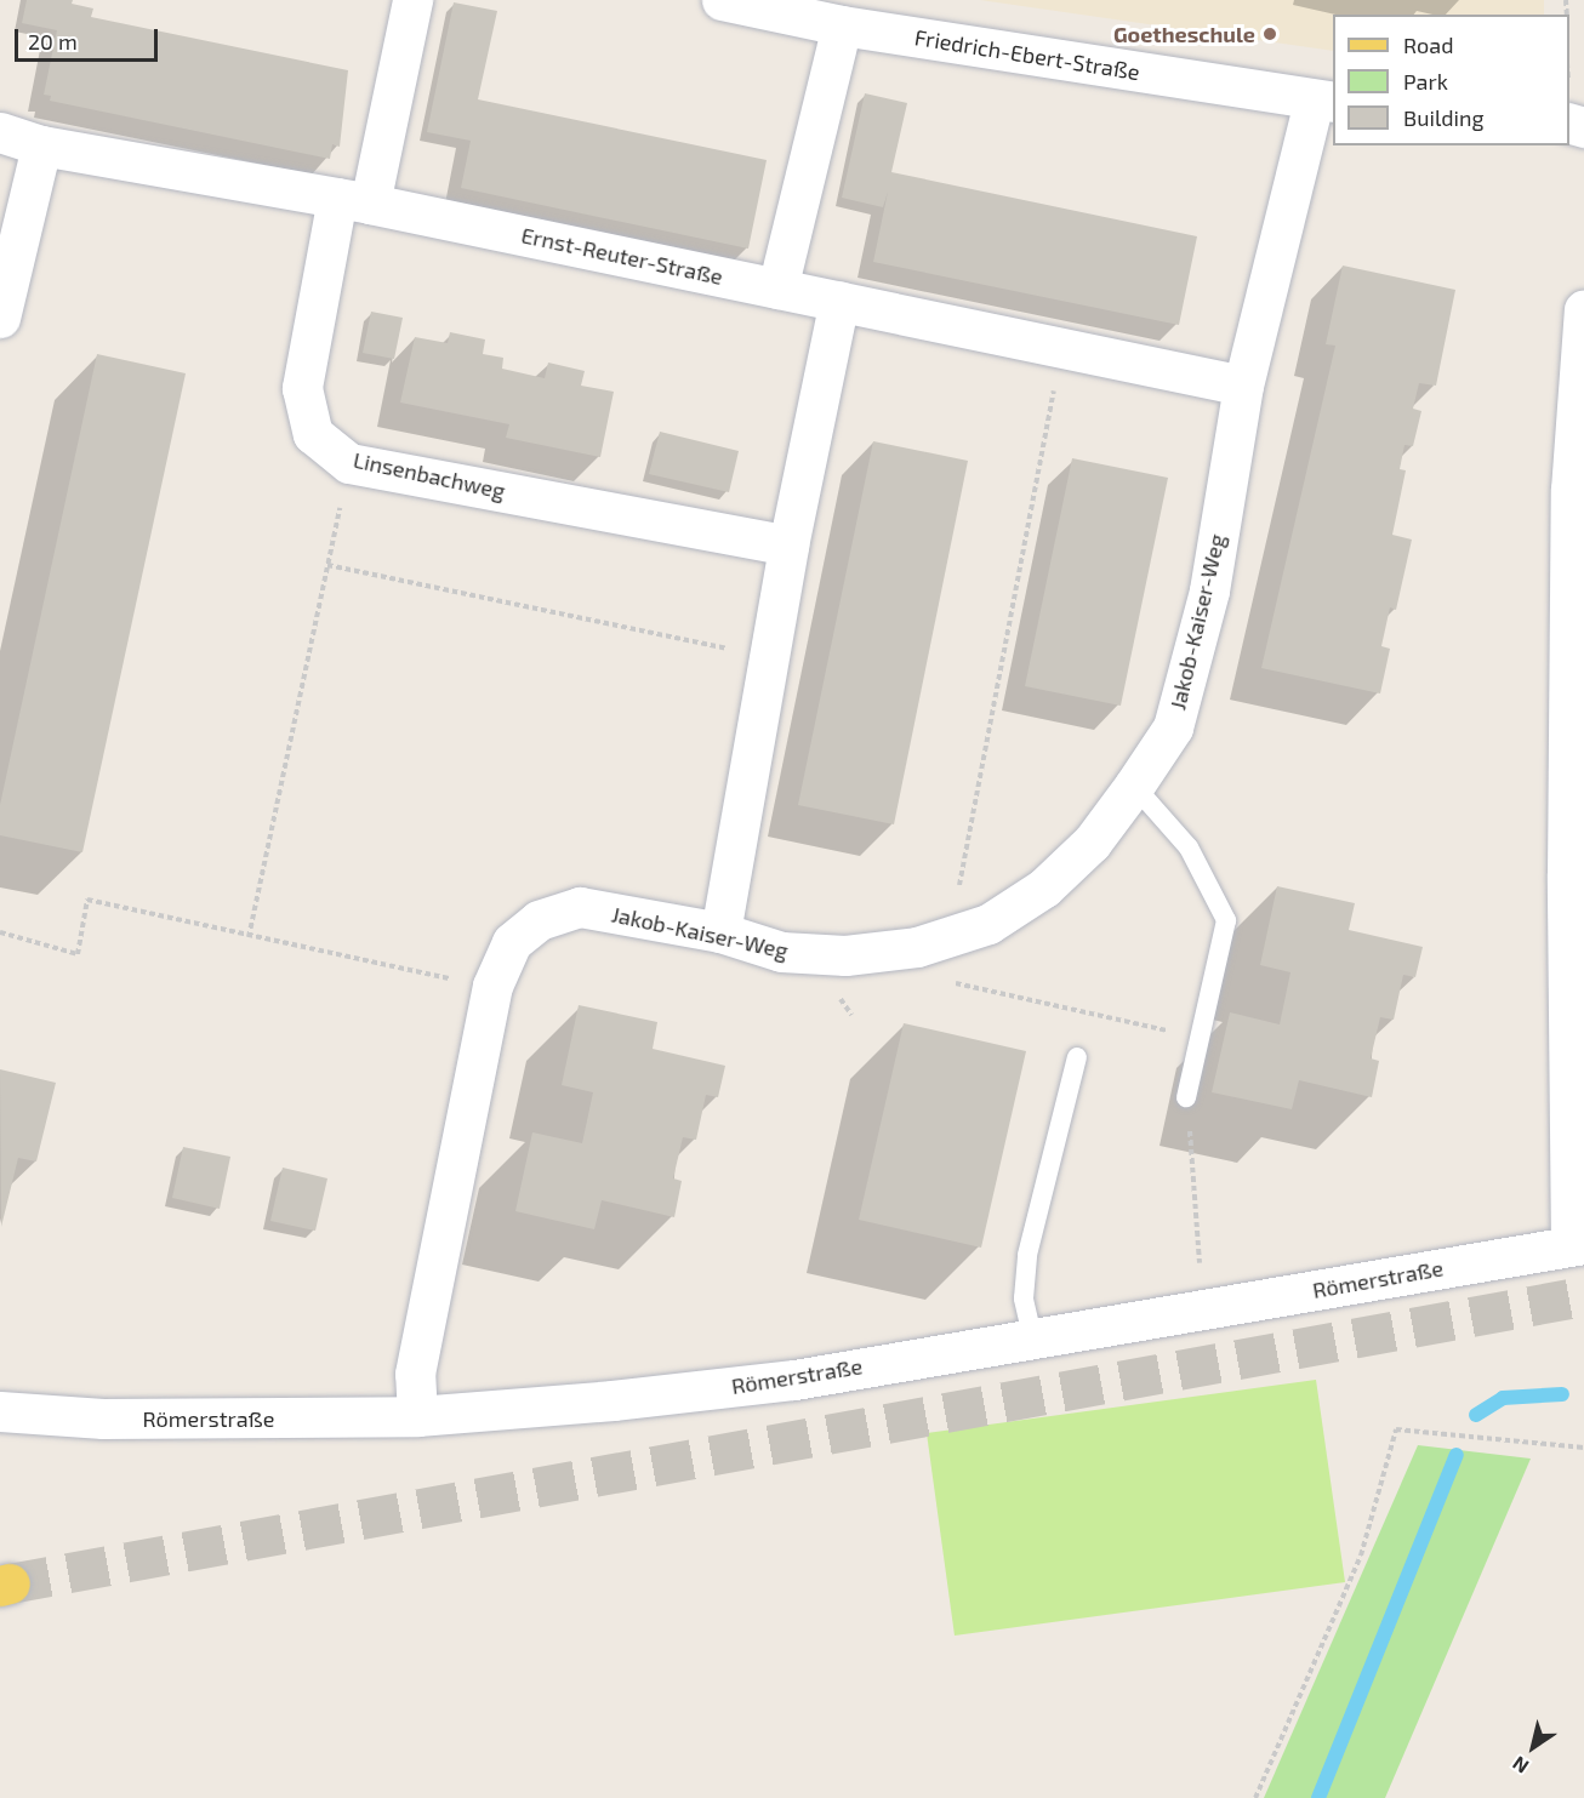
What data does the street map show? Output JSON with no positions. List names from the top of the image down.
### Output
{
  "streets": {
    "street": [
      "Friedrich-Ebert-Straße",
      "Ernst-Reuter-Straße",
      "Linsenbachweg",
      "Jakob-Kaiser-Weg",
      "Römerstraße"
    ]
  },
  "crossings": [
    ["Friedrich-Ebert-Straße", "Jakob-Kaiser-Weg"],
    ["Ernst-Reuter-Straße", "Linsenbachweg"],
    ["Ernst-Reuter-Straße", "Jakob-Kaiser-Weg"],
    ["Jakob-Kaiser-Weg", "Römerstraße"]
  ],
  "places": ["Goetheschule"],
  "legend": ["Road", "Park", "Building"],
  "scale_bar": "20 m",
  "north": "bottom left"
}
